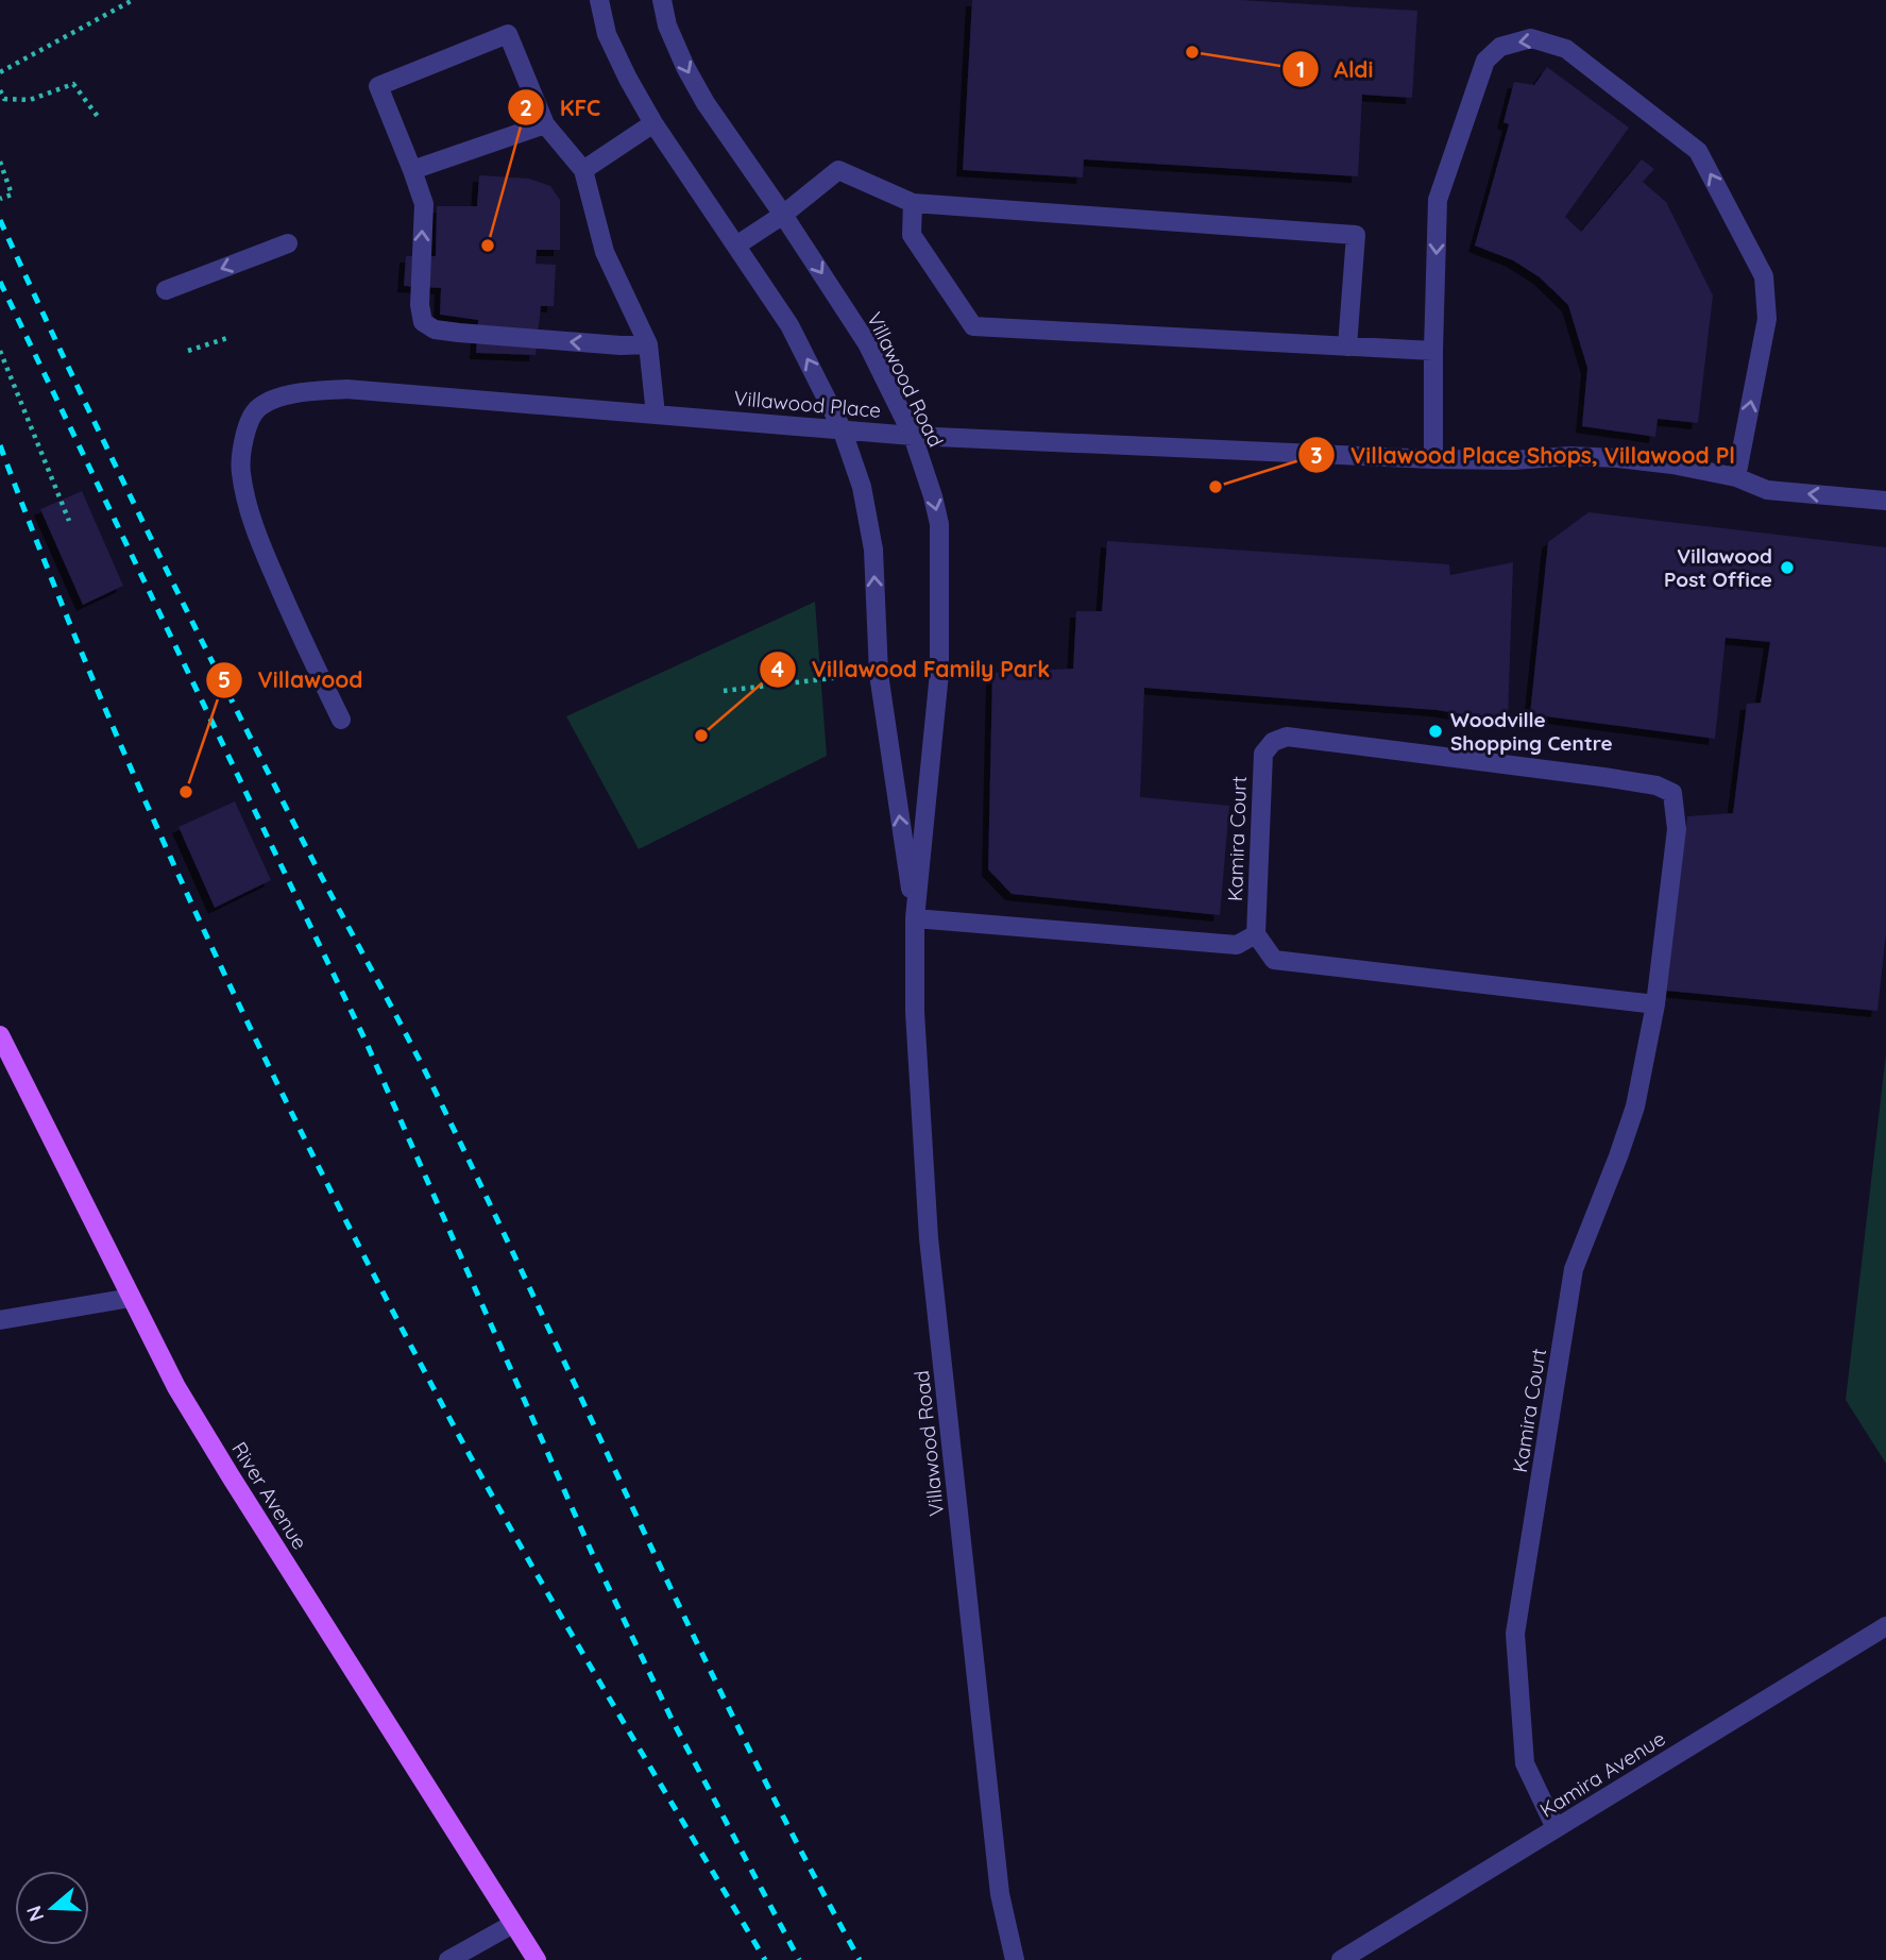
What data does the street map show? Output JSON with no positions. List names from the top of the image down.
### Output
{
  "streets": {
    "main road": ["River Avenue"],
    "street": [
      "Villawood Road",
      "Villawood Place",
      "Kamira Court",
      "Kamira Avenue"
    ]
  },
  "crossings": [
    ["Villawood Road", "Villawood Place"],
    ["Kamira Court", "Kamira Avenue"]
  ],
  "places": [
    "Aldi",
    "KFC",
    "Villawood Place Shops, Villawood Pl",
    "Villawood Post Office",
    "Woodville Shopping Centre",
    "Villawood Family Park",
    "Villawood"
  ],
  "north": "left"
}
